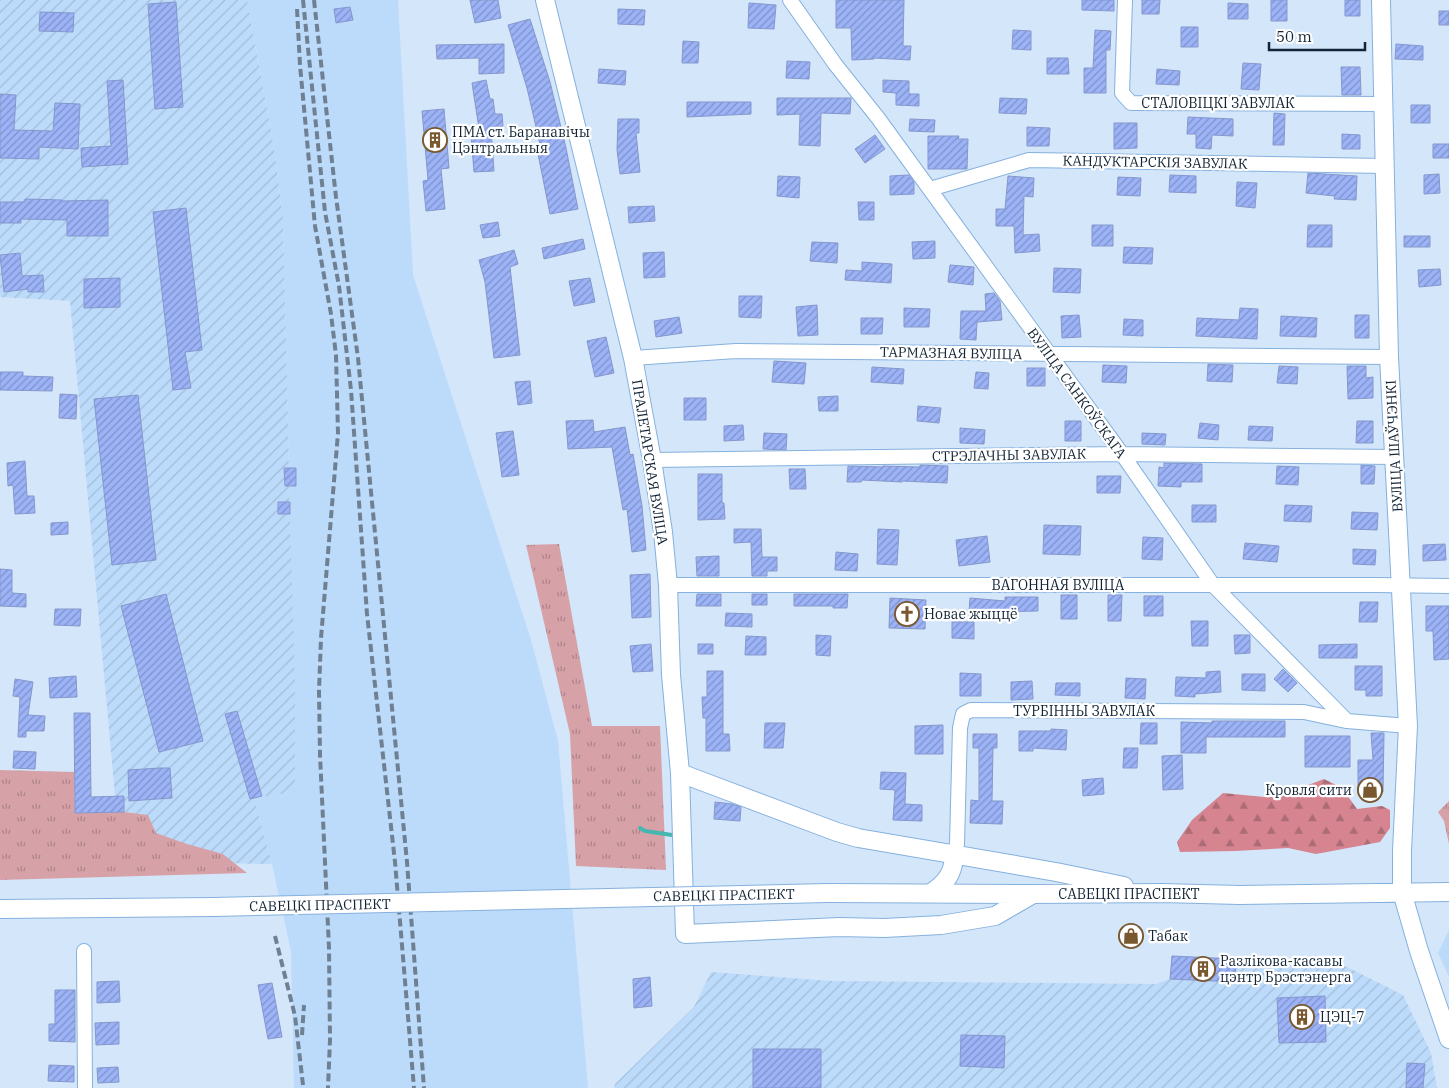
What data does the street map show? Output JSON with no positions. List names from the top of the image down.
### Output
{
  "streets": {
    "main road": ["ВУЛІЦА ШАЎЧЭНКІ", "ПРАЛЕТАРСКАЯ ВУЛІЦА", "САВЕЦКІ ПРАСПЕКТ"],
    "street": [
      "СТАЛОВІЦКІ ЗАВУЛАК",
      "КАНДУКТАРСКІЯ ЗАВУЛАК",
      "ТАРМАЗНАЯ ВУЛІЦА",
      "ВУЛІЦА САНКОЎСКАГА",
      "СТРЭЛАЧНЫ ЗАВУЛАК",
      "ВАГОННАЯ ВУЛІЦА",
      "ТУРБІННЫ ЗАВУЛАК"
    ]
  },
  "crossings": [
    ["СТАЛОВІЦКІ ЗАВУЛАК", "ВУЛІЦА ШАЎЧЭНКІ"],
    ["КАНДУКТАРСКІЯ ЗАВУЛАК", "ВУЛІЦА САНКОЎСКАГА"],
    ["КАНДУКТАРСКІЯ ЗАВУЛАК", "ВУЛІЦА ШАЎЧЭНКІ"],
    ["ТАРМАЗНАЯ ВУЛІЦА", "ВУЛІЦА САНКОЎСКАГА"],
    ["ТАРМАЗНАЯ ВУЛІЦА", "ВУЛІЦА ШАЎЧЭНКІ"],
    ["ТАРМАЗНАЯ ВУЛІЦА", "ПРАЛЕТАРСКАЯ ВУЛІЦА"],
    ["ВУЛІЦА САНКОЎСКАГА", "СТРЭЛАЧНЫ ЗАВУЛАК"],
    ["ВУЛІЦА САНКОЎСКАГА", "ВАГОННАЯ ВУЛІЦА"],
    ["ВУЛІЦА САНКОЎСКАГА", "ТУРБІННЫ ЗАВУЛАК"],
    ["ВУЛІЦА ШАЎЧЭНКІ", "СТРЭЛАЧНЫ ЗАВУЛАК"],
    ["ВУЛІЦА ШАЎЧЭНКІ", "ВАГОННАЯ ВУЛІЦА"],
    ["ВУЛІЦА ШАЎЧЭНКІ", "САВЕЦКІ ПРАСПЕКТ"],
    ["СТРЭЛАЧНЫ ЗАВУЛАК", "ПРАЛЕТАРСКАЯ ВУЛІЦА"],
    ["ПРАЛЕТАРСКАЯ ВУЛІЦА", "ВАГОННАЯ ВУЛІЦА"],
    ["ПРАЛЕТАРСКАЯ ВУЛІЦА", "САВЕЦКІ ПРАСПЕКТ"]
  ],
  "places": {
    "building": ["ПМА ст. Баранавічы Цэнтральныя", "Разлікова-касавы цэнтр Брэстэнерга", "ЦЭЦ-7"],
    "church": ["Новае жыццё"],
    "shop": ["Кровля сити", "Табак"]
  },
  "scale_bar": "50 m"
}
